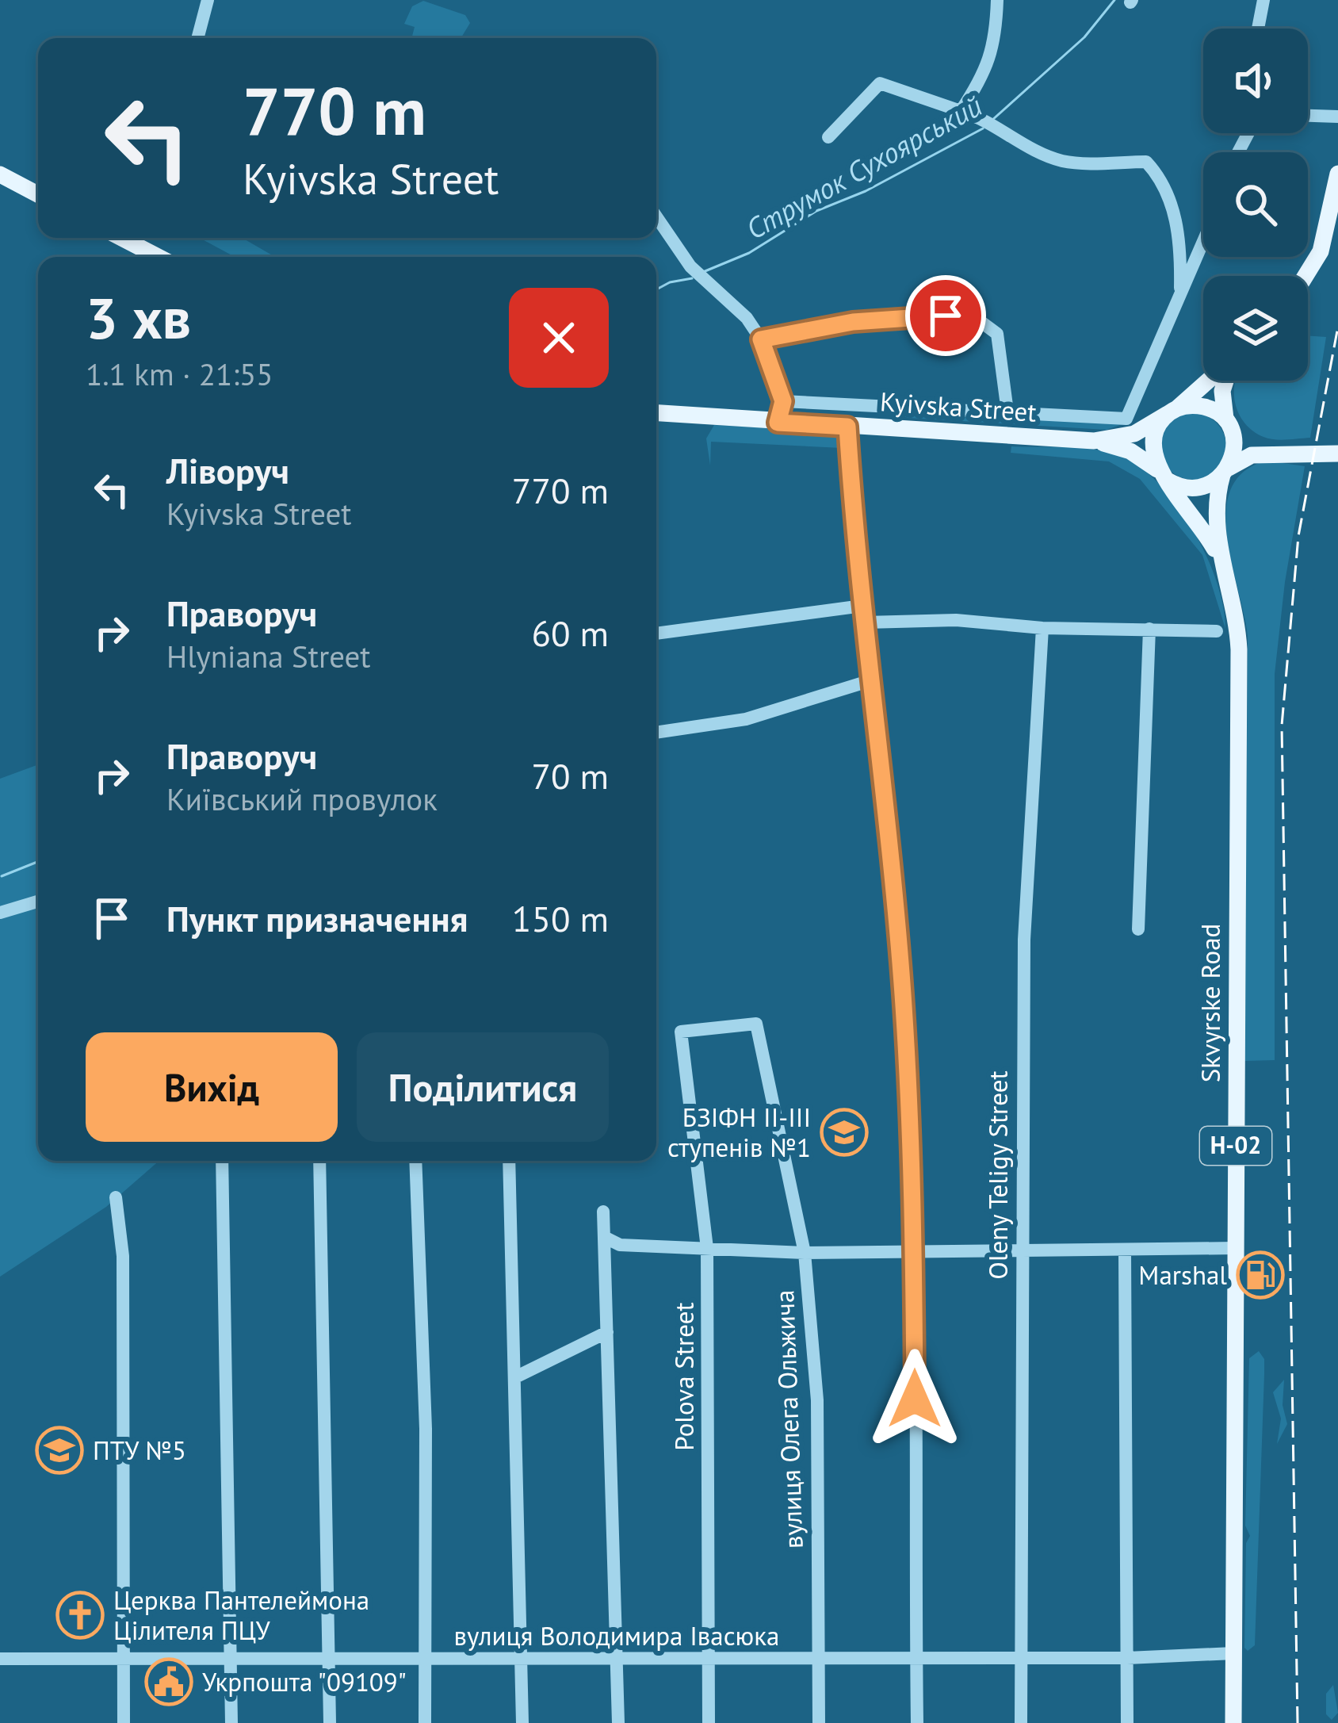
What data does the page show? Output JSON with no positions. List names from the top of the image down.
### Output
{
  "streets": {
    "main road": ["Kyivska Street", "Skvyrske Road", "Н-02"],
    "street": [
      "Oleny Teligy Street",
      "Polova Street",
      "вулиця Олега Ольжича",
      "вулиця Володимира Івасюка"
    ]
  },
  "crossings": [
    ["Kyivska Street", "Skvyrske Road"],
    ["Skvyrske Road", "вулиця Володимира Івасюка"],
    ["Oleny Teligy Street", "вулиця Володимира Івасюка"],
    ["Polova Street", "вулиця Олега Ольжича"],
    ["Polova Street", "вулиця Володимира Івасюка"],
    ["вулиця Олега Ольжича", "вулиця Володимира Івасюка"]
  ],
  "water": ["Струмок Сухоярський"],
  "places": {
    "school or university": ["БЗІФН ІІ-ІІІ ступенів №1", "ПТУ №5"],
    "fuel station": ["Marshal"],
    "church": ["Церква Пантелеймона Цілителя ПЦУ"],
    "public building": ["Укрпошта \"09109\""]
  },
  "page": {
    "turn": ["770 m", "Kyivska Street"],
    "heading": ["3 хв", "1.1 km · 21:55"],
    "list": [
      {
        "name": "Ліворуч",
        "note": "Kyivska Street",
        "value": "770 m"
      },
      {
        "name": "Праворуч",
        "note": "Hlyniana Street",
        "value": "60 m"
      },
      {
        "name": "Праворуч",
        "note": "Київський провулок",
        "value": "70 m"
      },
      {
        "name": "Пункт призначення",
        "value": "150 m"
      }
    ],
    "buttons": ["Вихід", "Поділитися"]
  }
}
